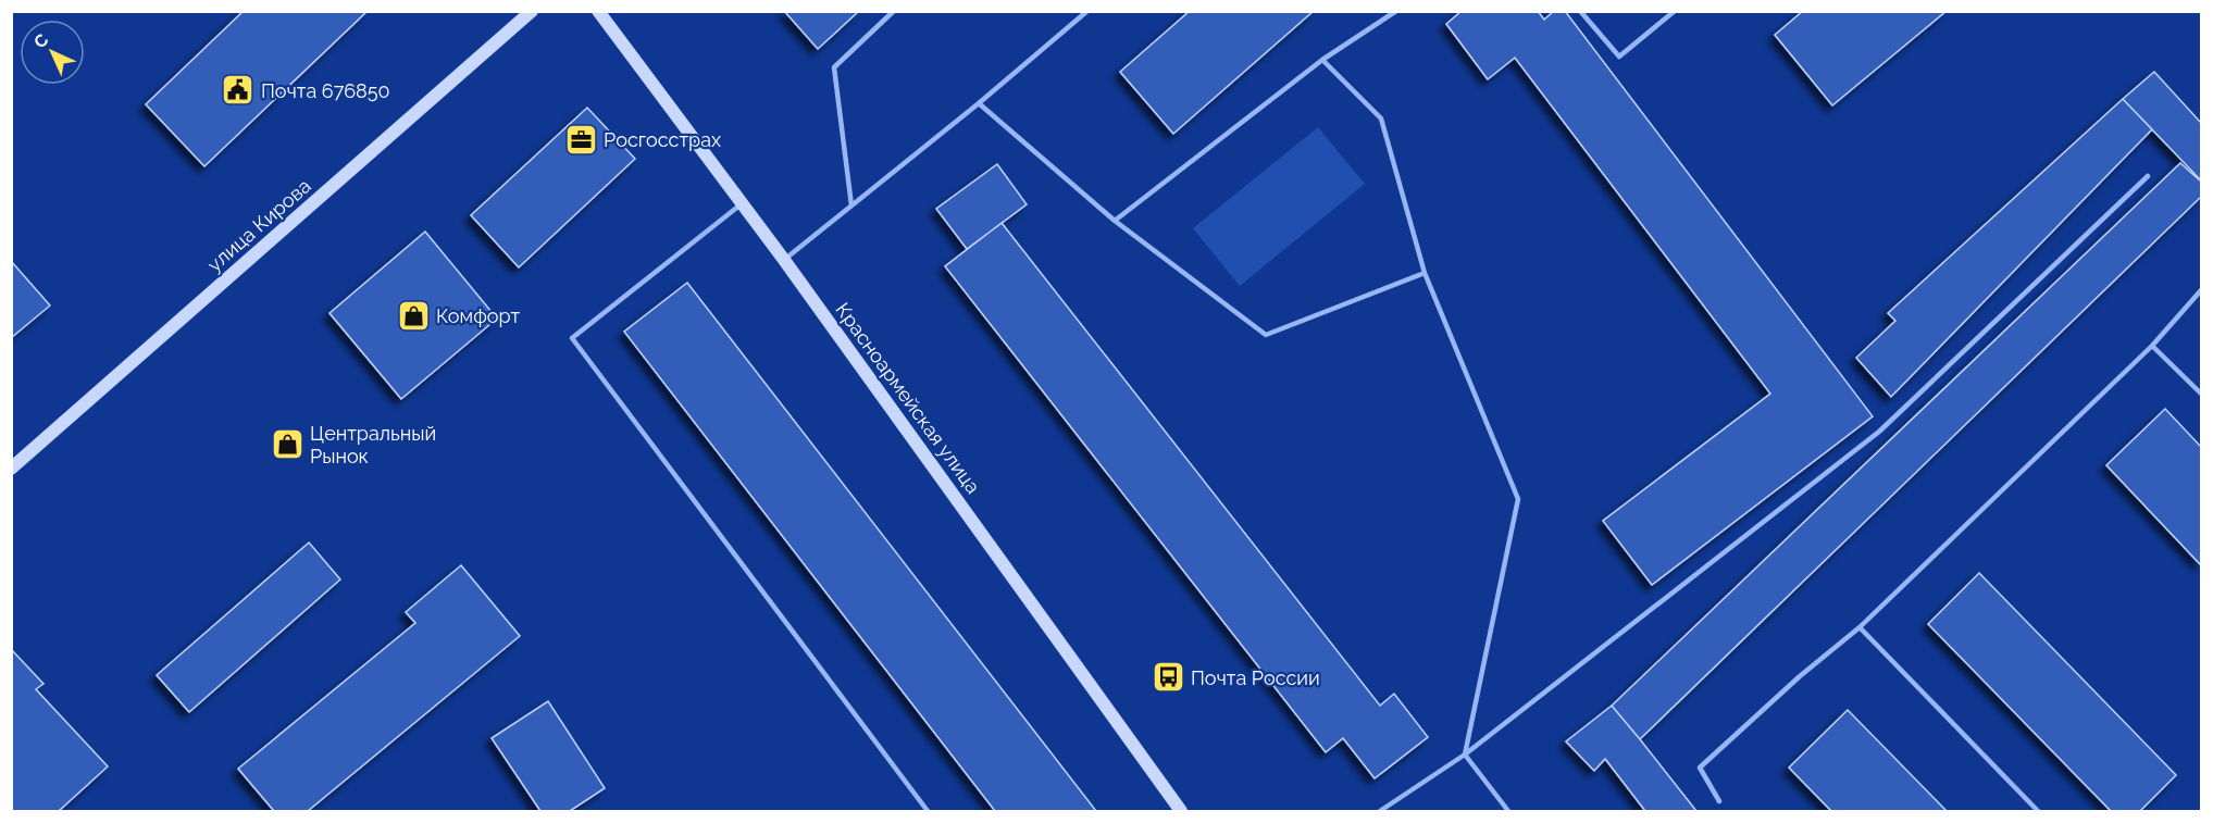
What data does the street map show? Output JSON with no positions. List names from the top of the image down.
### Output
{
  "streets": {
    "street": ["улица Кирова", "Красноармейская улица"]
  },
  "places": {
    "public building": ["Почта 676850"],
    "office": ["Росгосстрах"],
    "shop": ["Комфорт", "Центральный Рынок"],
    "bus stop": ["Почта России"]
  },
  "north": "top left"
}
